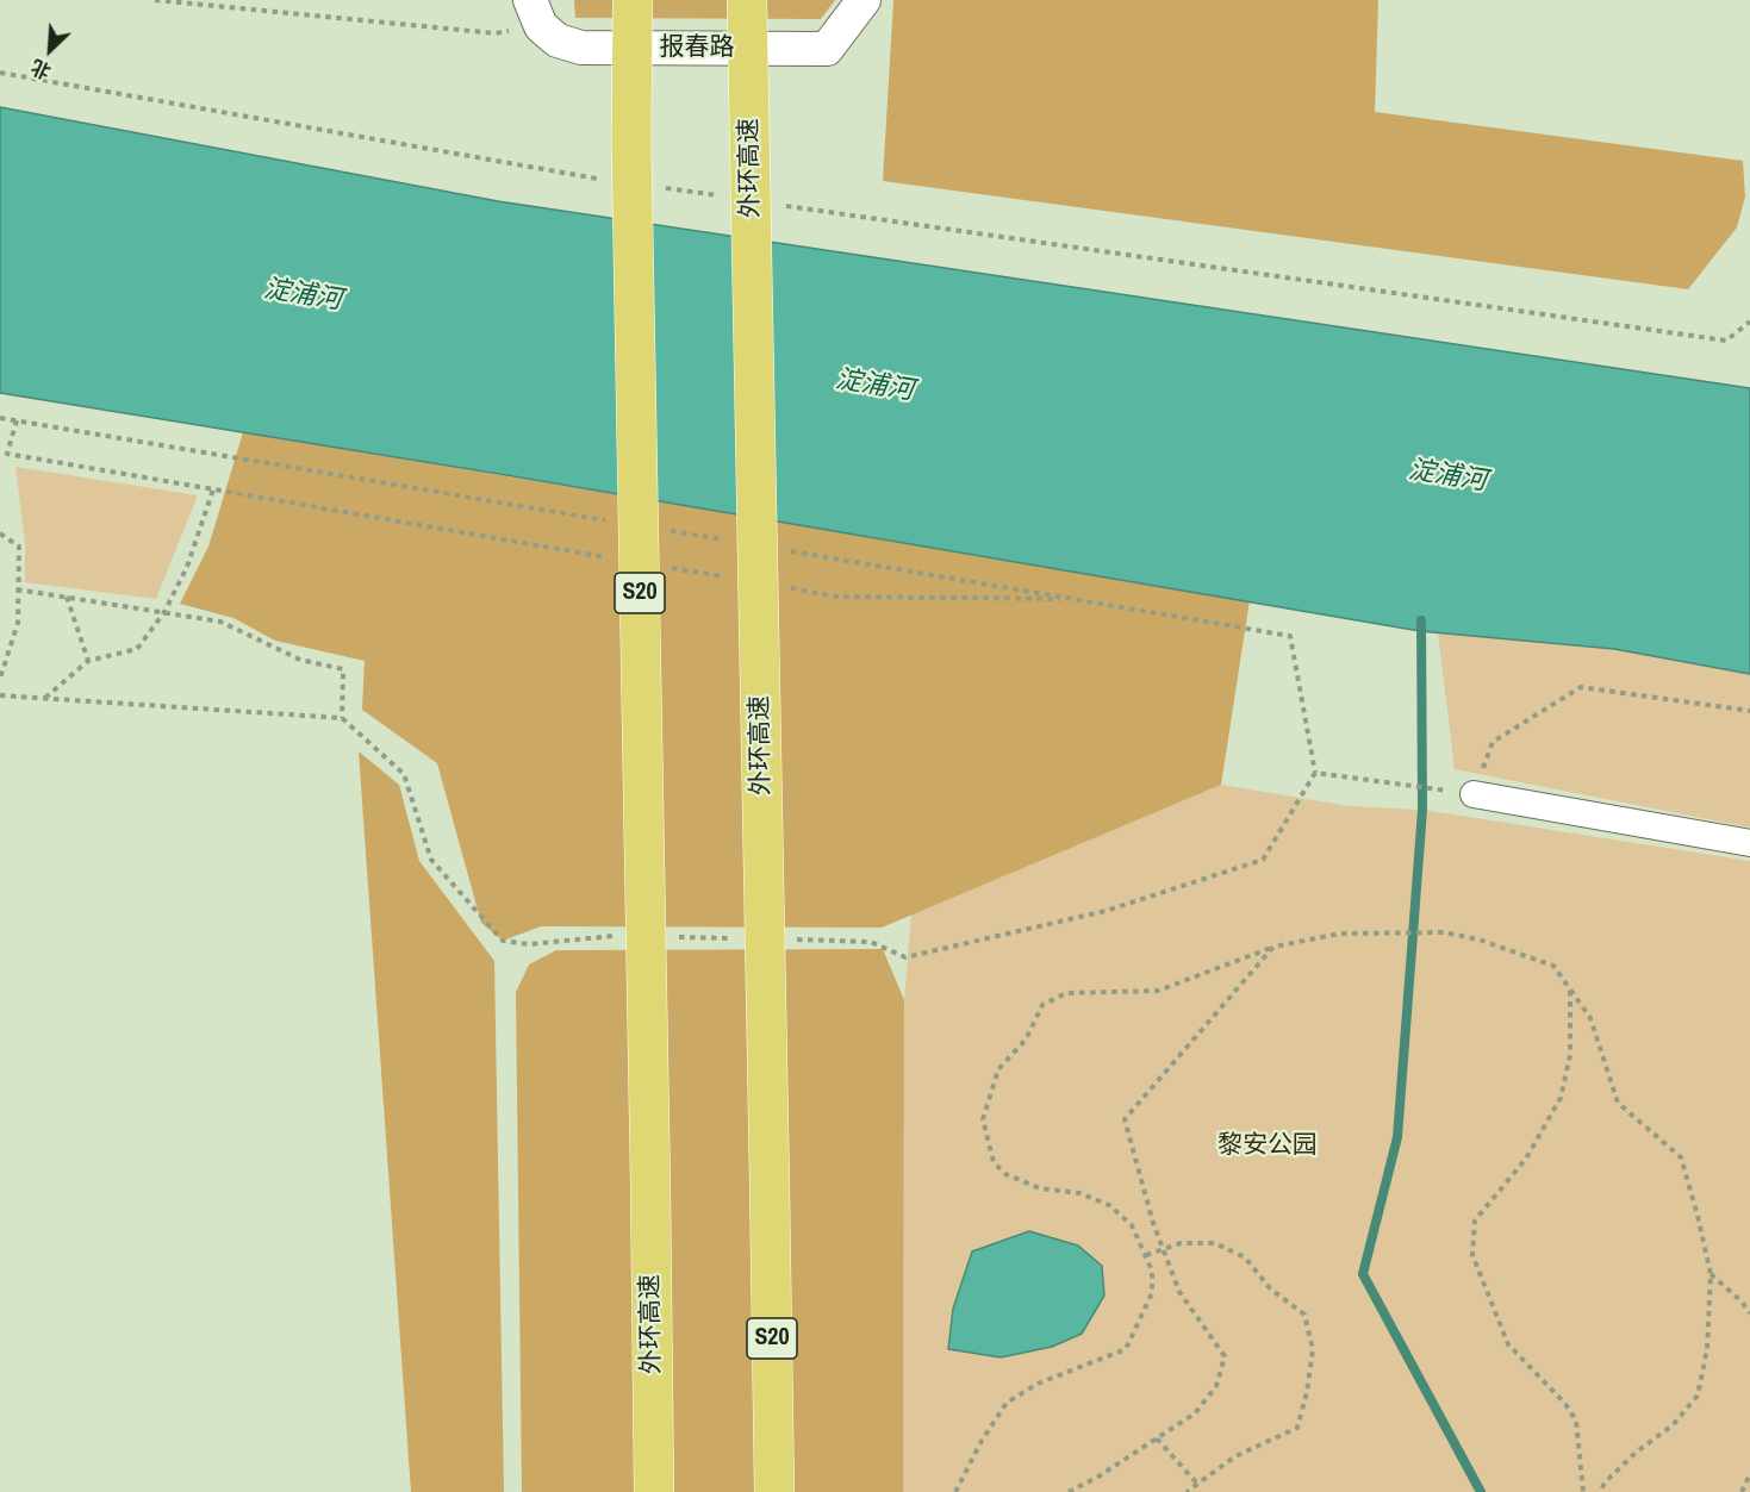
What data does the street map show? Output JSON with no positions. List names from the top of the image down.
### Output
{
  "streets": {
    "highway": ["外环高速", "S20"],
    "street": ["报春路"]
  },
  "water": ["淀浦河"],
  "parks": ["黎安公园"],
  "north": "bottom left"
}
